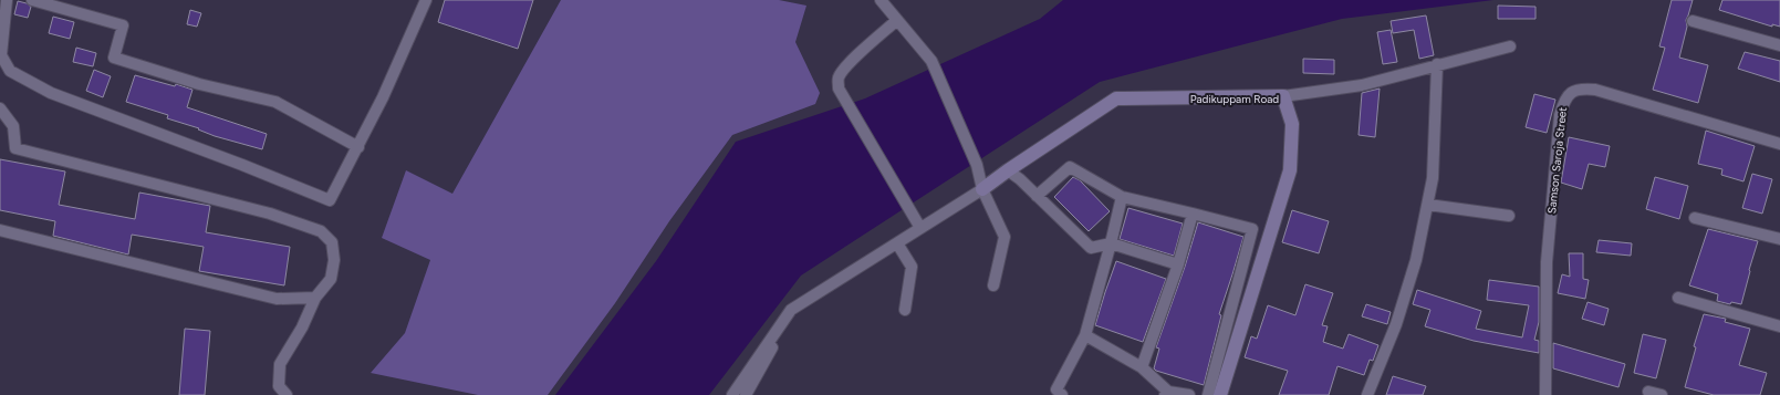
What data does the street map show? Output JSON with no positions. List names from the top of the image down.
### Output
{
  "streets": {
    "street": ["Padikuppam Road", "Samson Saroja Street"]
  }
}
